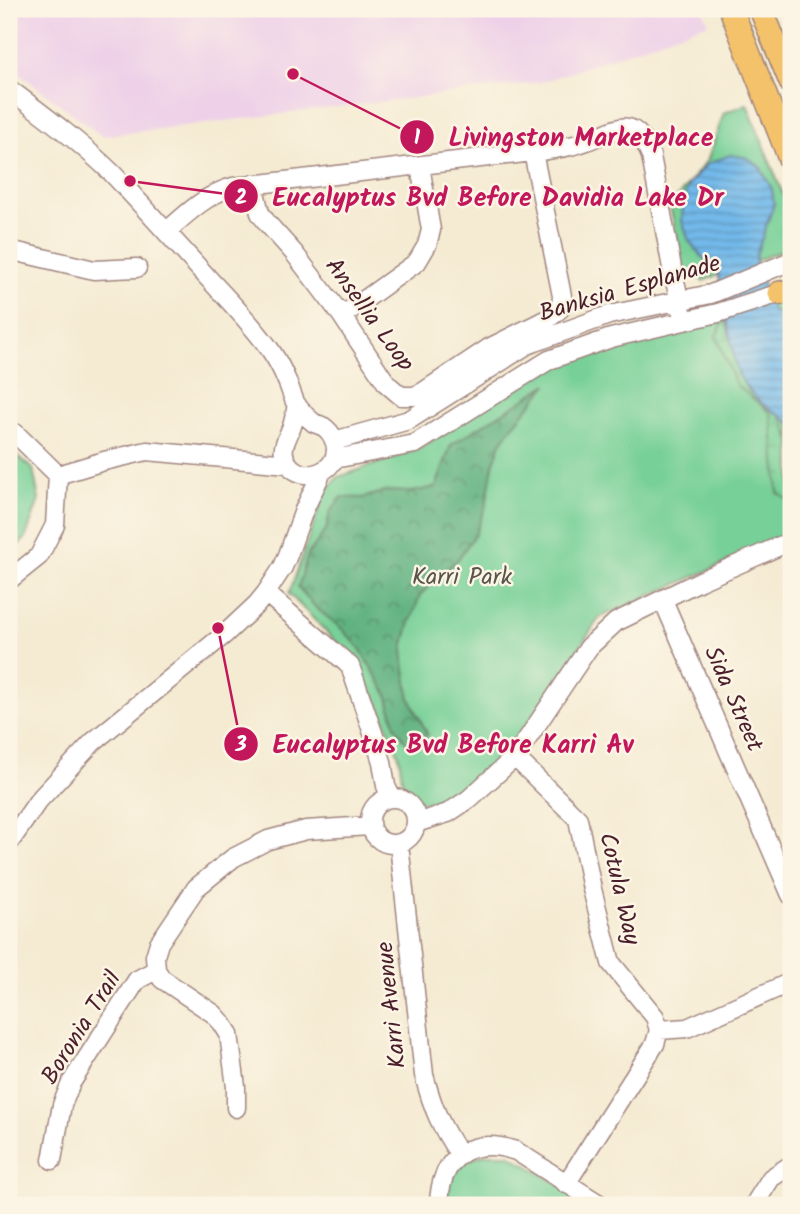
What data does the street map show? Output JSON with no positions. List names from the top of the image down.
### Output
{
  "streets": {
    "street": [
      "Banksia Esplanade",
      "Ansellia Loop",
      "Sida Street",
      "Cotula Way",
      "Karri Avenue",
      "Boronia Trail"
    ]
  },
  "parks": ["Karri Park"],
  "places": ["Livingston Marketplace", "Eucalyptus Bvd Before Davidia Lake Dr", "Eucalyptus Bvd Before Karri Av"]
}
